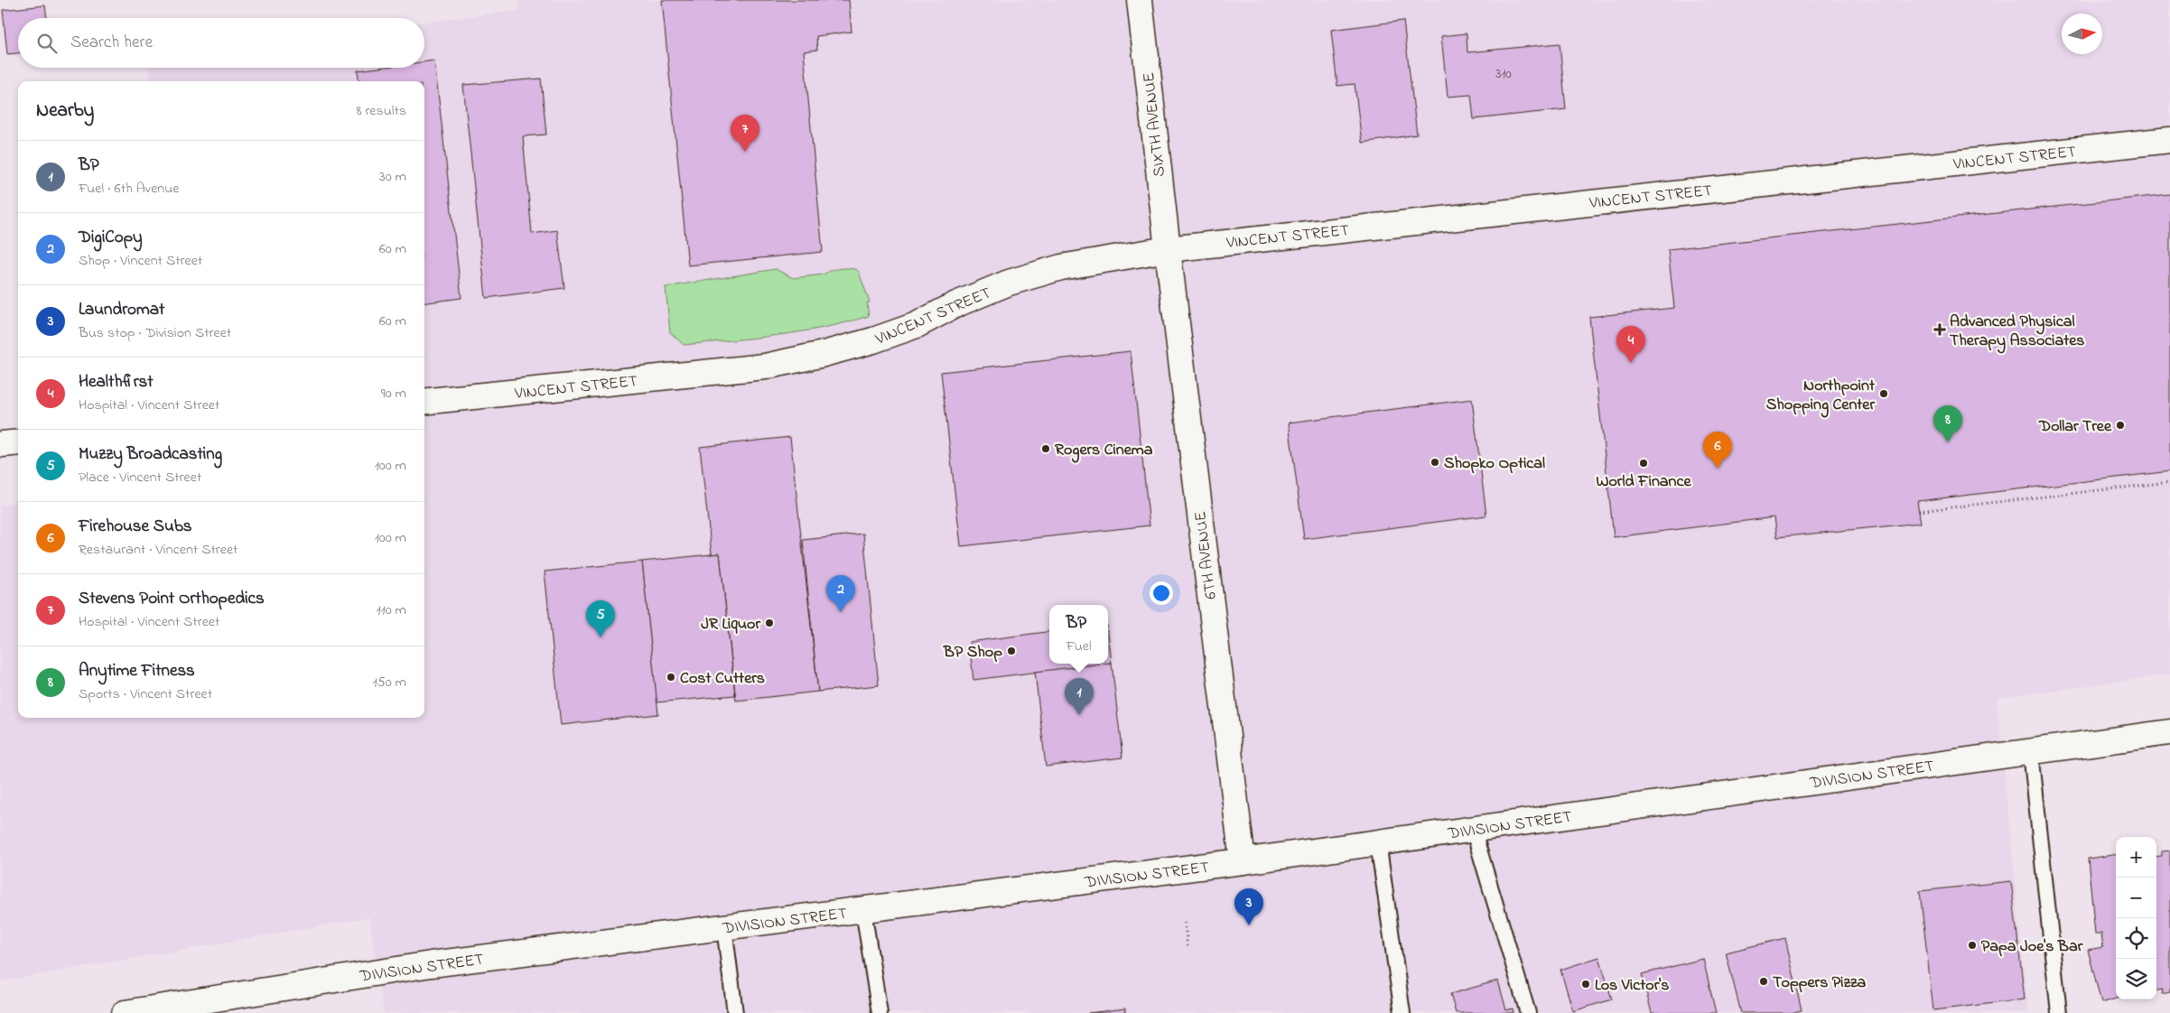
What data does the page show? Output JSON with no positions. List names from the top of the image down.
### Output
{
  "streets": {
    "street": [
      "SIXTH AVENUE",
      "VINCENT STREET",
      "6TH AVENUE",
      "DIVISION STREET"
    ]
  },
  "crossings": [
    ["SIXTH AVENUE", "VINCENT STREET"],
    ["SIXTH AVENUE", "6TH AVENUE"],
    ["VINCENT STREET", "6TH AVENUE"],
    ["6TH AVENUE", "DIVISION STREET"]
  ],
  "places": {
    "health": ["Advanced Physical Therapy Associates"],
    "other": [
      "Northpoint Shopping Center",
      "Dollar Tree",
      "Rogers Cinema",
      "Shopko Optical",
      "World Finance",
      "JR Liquor",
      "BP Shop",
      "Cost Cutters",
      "Papa Joe's Bar",
      "Toppers Pizza",
      "Los Victor's"
    ]
  },
  "house_numbers": ["310"],
  "north": "right",
  "page": {
    "search": "Search here",
    "heading": ["Nearby", "8 results"],
    "pins": [
      "7",
      "4",
      "8",
      "6",
      "2",
      "5",
      "1",
      "3"
    ],
    "list": [
      {
        "mark": "1",
        "name": "BP",
        "note": "Fuel · 6th Avenue",
        "value": "30 m"
      },
      {
        "mark": "2",
        "name": "DigiCopy",
        "note": "Shop · Vincent Street",
        "value": "60 m"
      },
      {
        "mark": "3",
        "name": "Laundromat",
        "note": "Bus stop · Division Street",
        "value": "60 m"
      },
      {
        "mark": "4",
        "name": "Healthfirst",
        "note": "Hospital · Vincent Street",
        "value": "90 m"
      },
      {
        "mark": "5",
        "name": "Muzzy Broadcasting",
        "note": "Place · Vincent Street",
        "value": "100 m"
      },
      {
        "mark": "6",
        "name": "Firehouse Subs",
        "note": "Restaurant · Vincent Street",
        "value": "100 m"
      },
      {
        "mark": "7",
        "name": "Stevens Point Orthopedics",
        "note": "Hospital · Vincent Street",
        "value": "110 m"
      },
      {
        "mark": "8",
        "name": "Anytime Fitness",
        "note": "Sports · Vincent Street",
        "value": "150 m"
      }
    ],
    "popup": ["BP", "Fuel"],
    "map_buttons": ["+", "−"]
  }
}
